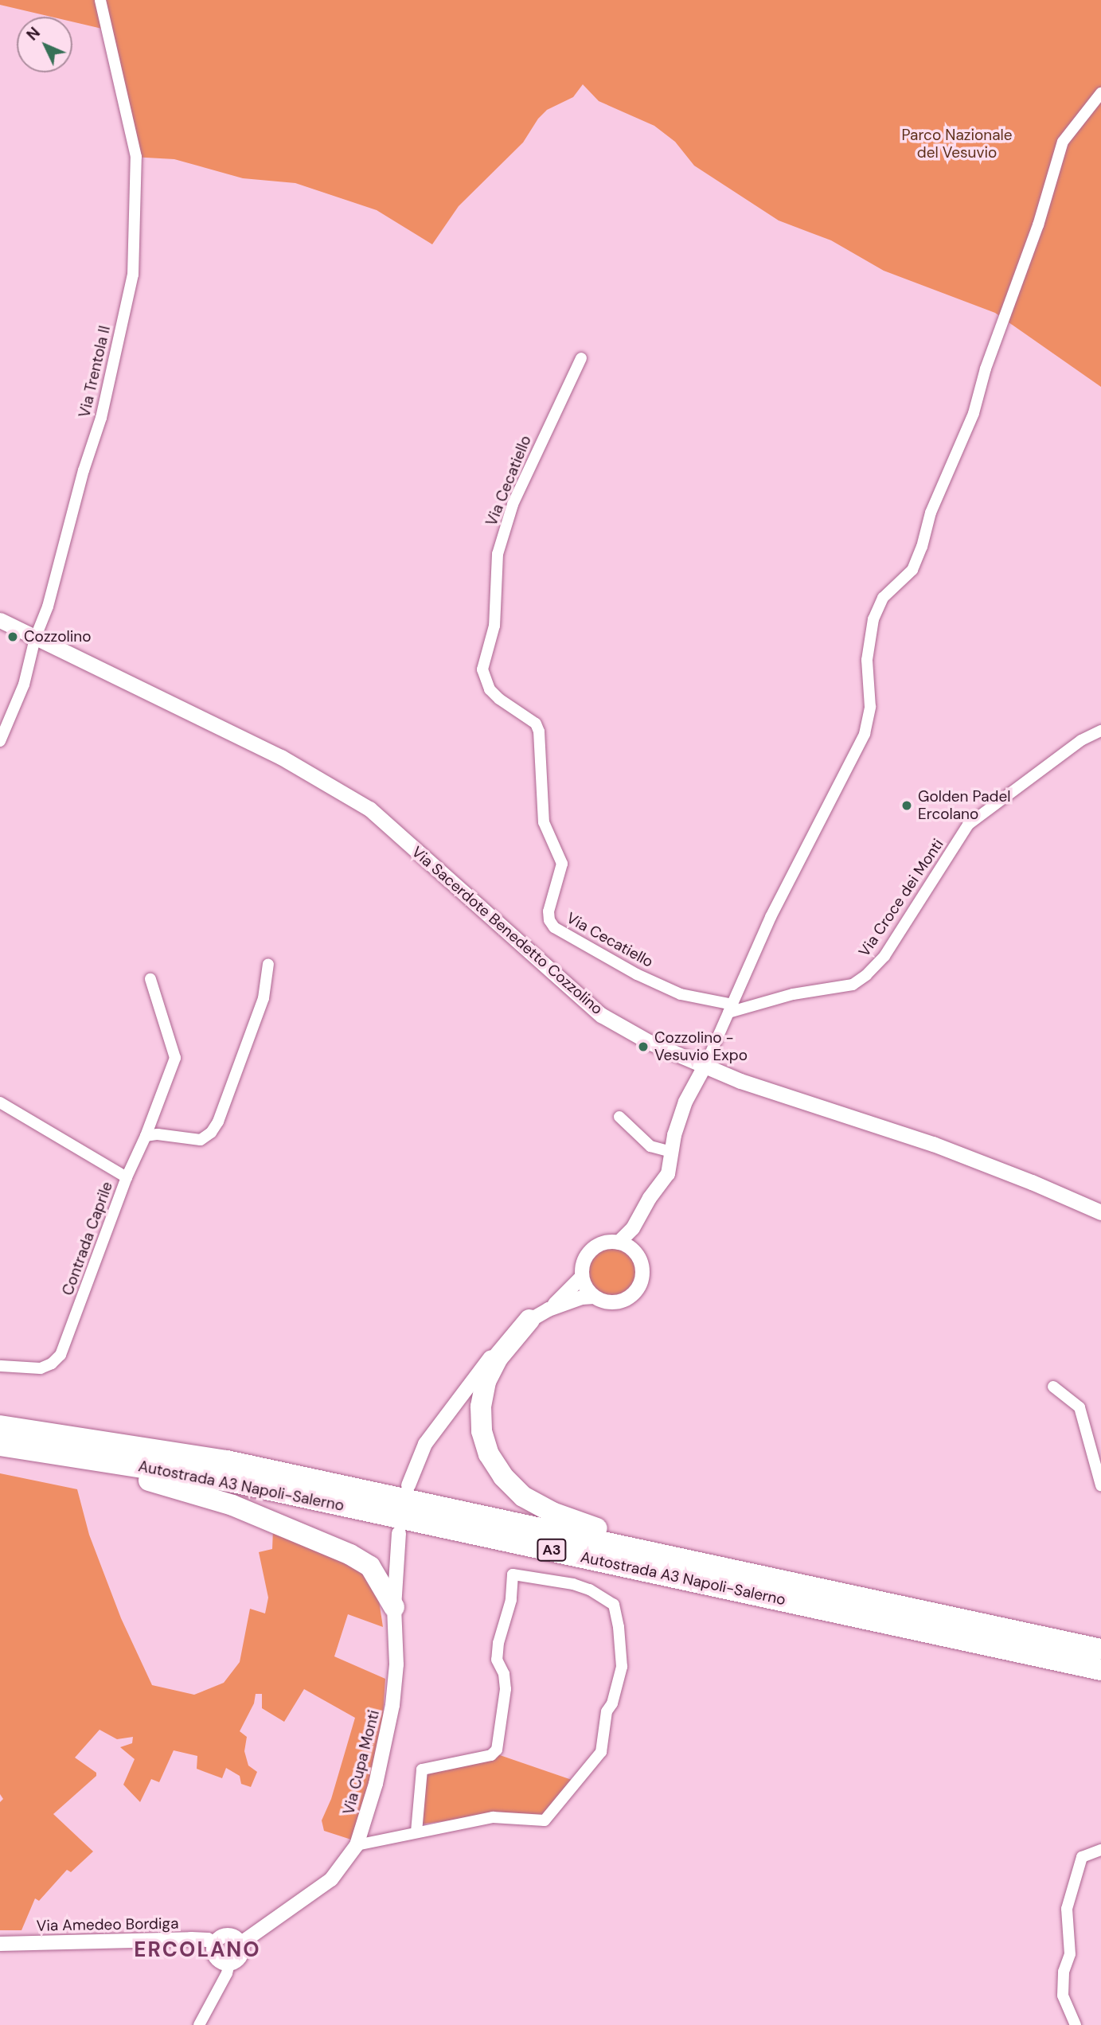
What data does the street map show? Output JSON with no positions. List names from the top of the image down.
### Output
{
  "streets": {
    "highway": ["Autostrada A3 Napoli-Salerno", "A3"],
    "main road": ["Via Sacerdote Benedetto Cozzolino"],
    "street": [
      "Via Trentola II",
      "Via Cecatiello",
      "Via Croce dei Monti",
      "Contrada Caprile",
      "Via Cupa Monti",
      "Via Amedeo Bordiga"
    ]
  },
  "crossings": [
    ["Via Trentola II", "Via Sacerdote Benedetto Cozzolino"],
    ["Via Cecatiello", "Via Croce dei Monti"],
    ["Via Cupa Monti", "Via Amedeo Bordiga"]
  ],
  "districts": ["ERCOLANO"],
  "parks": ["Parco Nazionale del Vesuvio"],
  "places": ["Cozzolino", "Golden Padel Ercolano", "Cozzolino - Vesuvio Expo"],
  "north": "top left"
}
